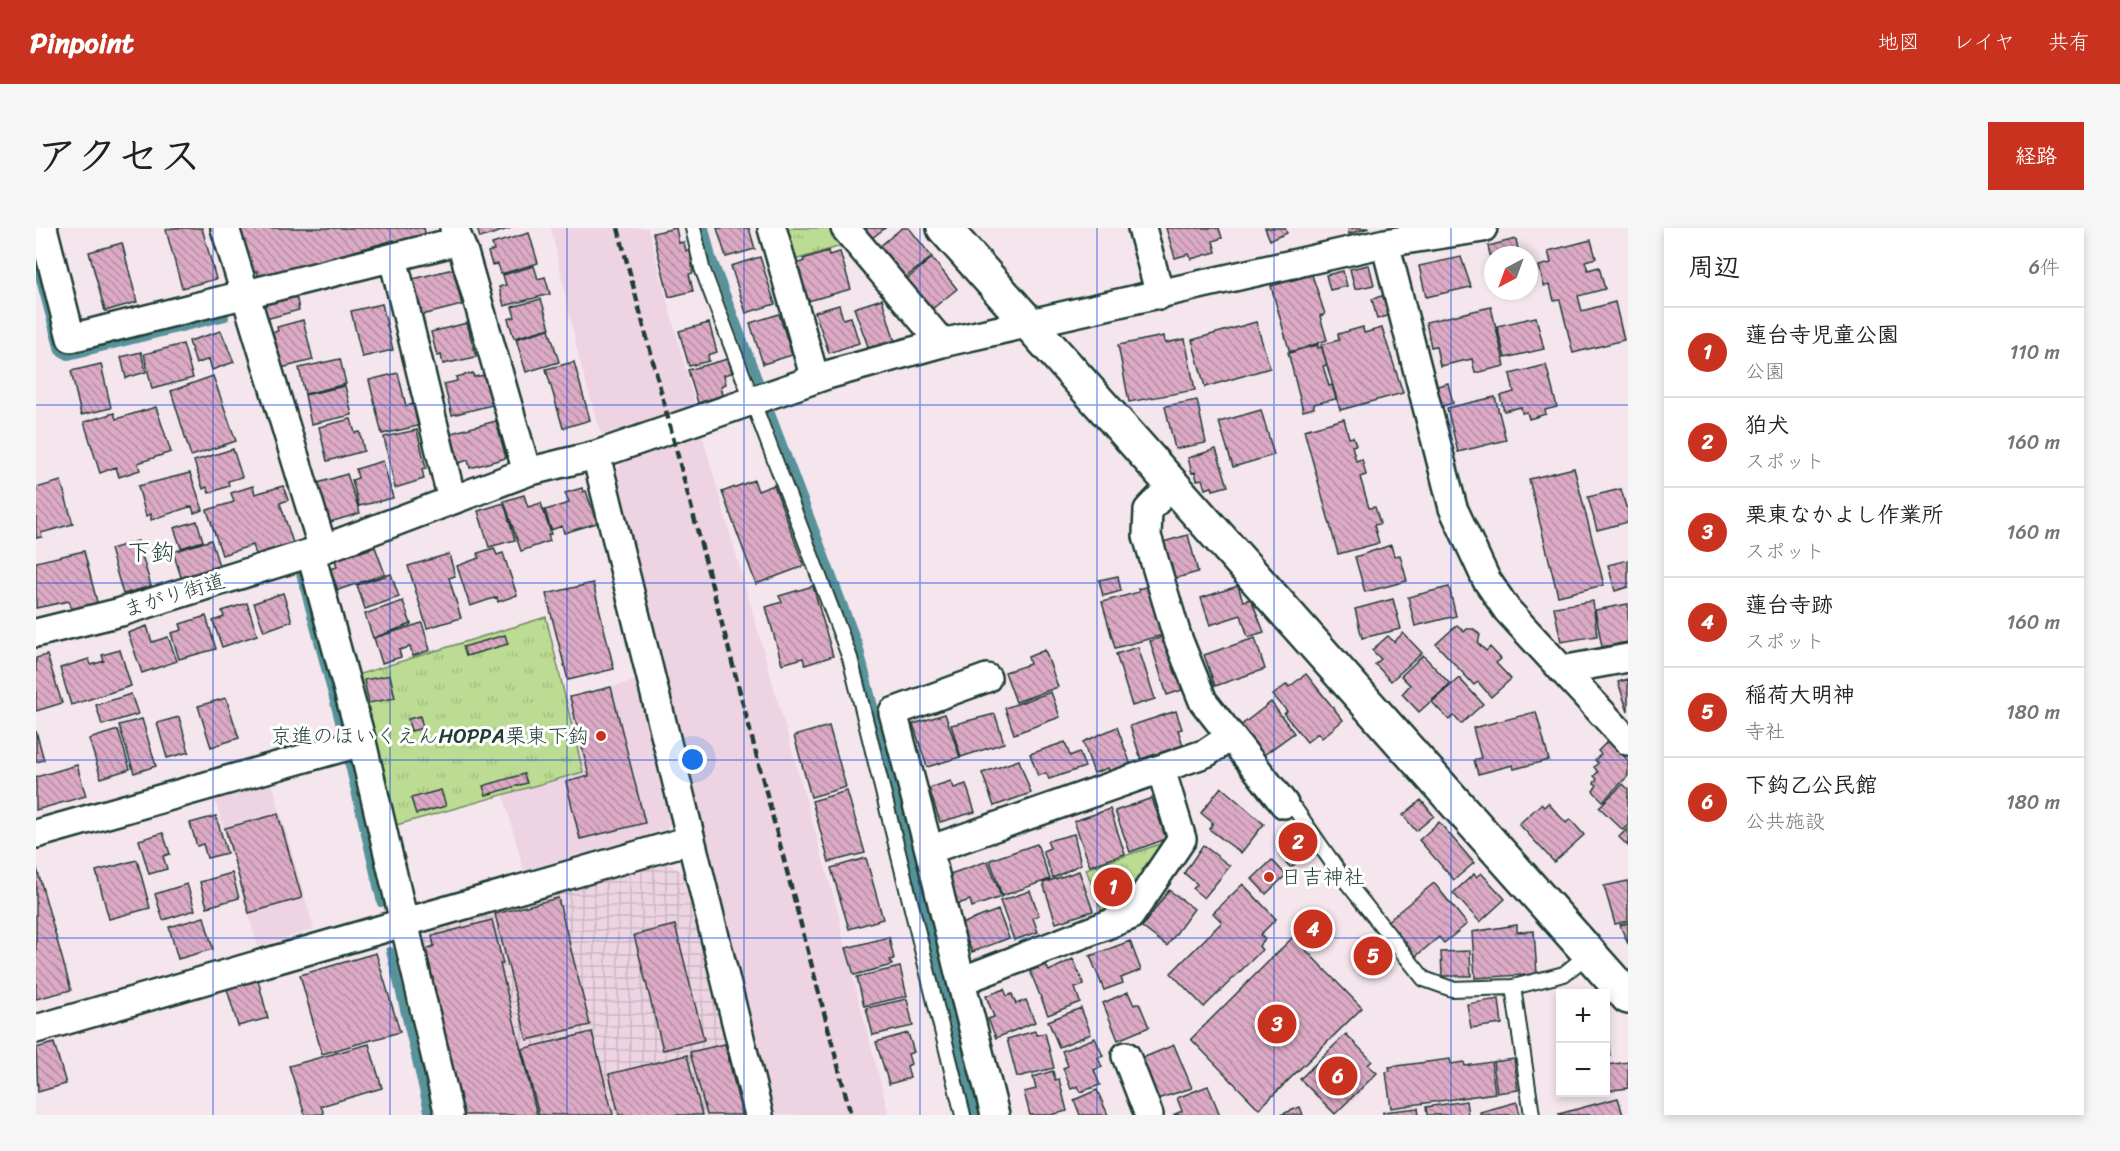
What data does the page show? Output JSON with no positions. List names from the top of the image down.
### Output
{
  "streets": {
    "street": ["まがり街道"]
  },
  "districts": ["下鈎"],
  "places": ["京進のほいくえんHOPPA栗東下鈎", "日吉神社"],
  "north": "bottom left",
  "page": {
    "header": "Pinpoint",
    "nav": ["地図", "レイヤ", "共有"],
    "title": "アクセス",
    "buttons": "経路",
    "heading": ["周辺", "6件"],
    "list": [
      {
        "mark": "1",
        "name": "蓮台寺児童公園",
        "note": "公園",
        "value": "110 m"
      },
      {
        "mark": "2",
        "name": "狛犬",
        "note": "スポット",
        "value": "160 m"
      },
      {
        "mark": "3",
        "name": "栗東なかよし作業所",
        "note": "スポット",
        "value": "160 m"
      },
      {
        "mark": "4",
        "name": "蓮台寺跡",
        "note": "スポット",
        "value": "160 m"
      },
      {
        "mark": "5",
        "name": "稲荷大明神",
        "note": "寺社",
        "value": "180 m"
      },
      {
        "mark": "6",
        "name": "下鈎乙公民館",
        "note": "公共施設",
        "value": "180 m"
      }
    ],
    "pins": [
      "2",
      "1",
      "4",
      "5",
      "3",
      "6"
    ],
    "map_buttons": ["+", "−"]
  }
}
